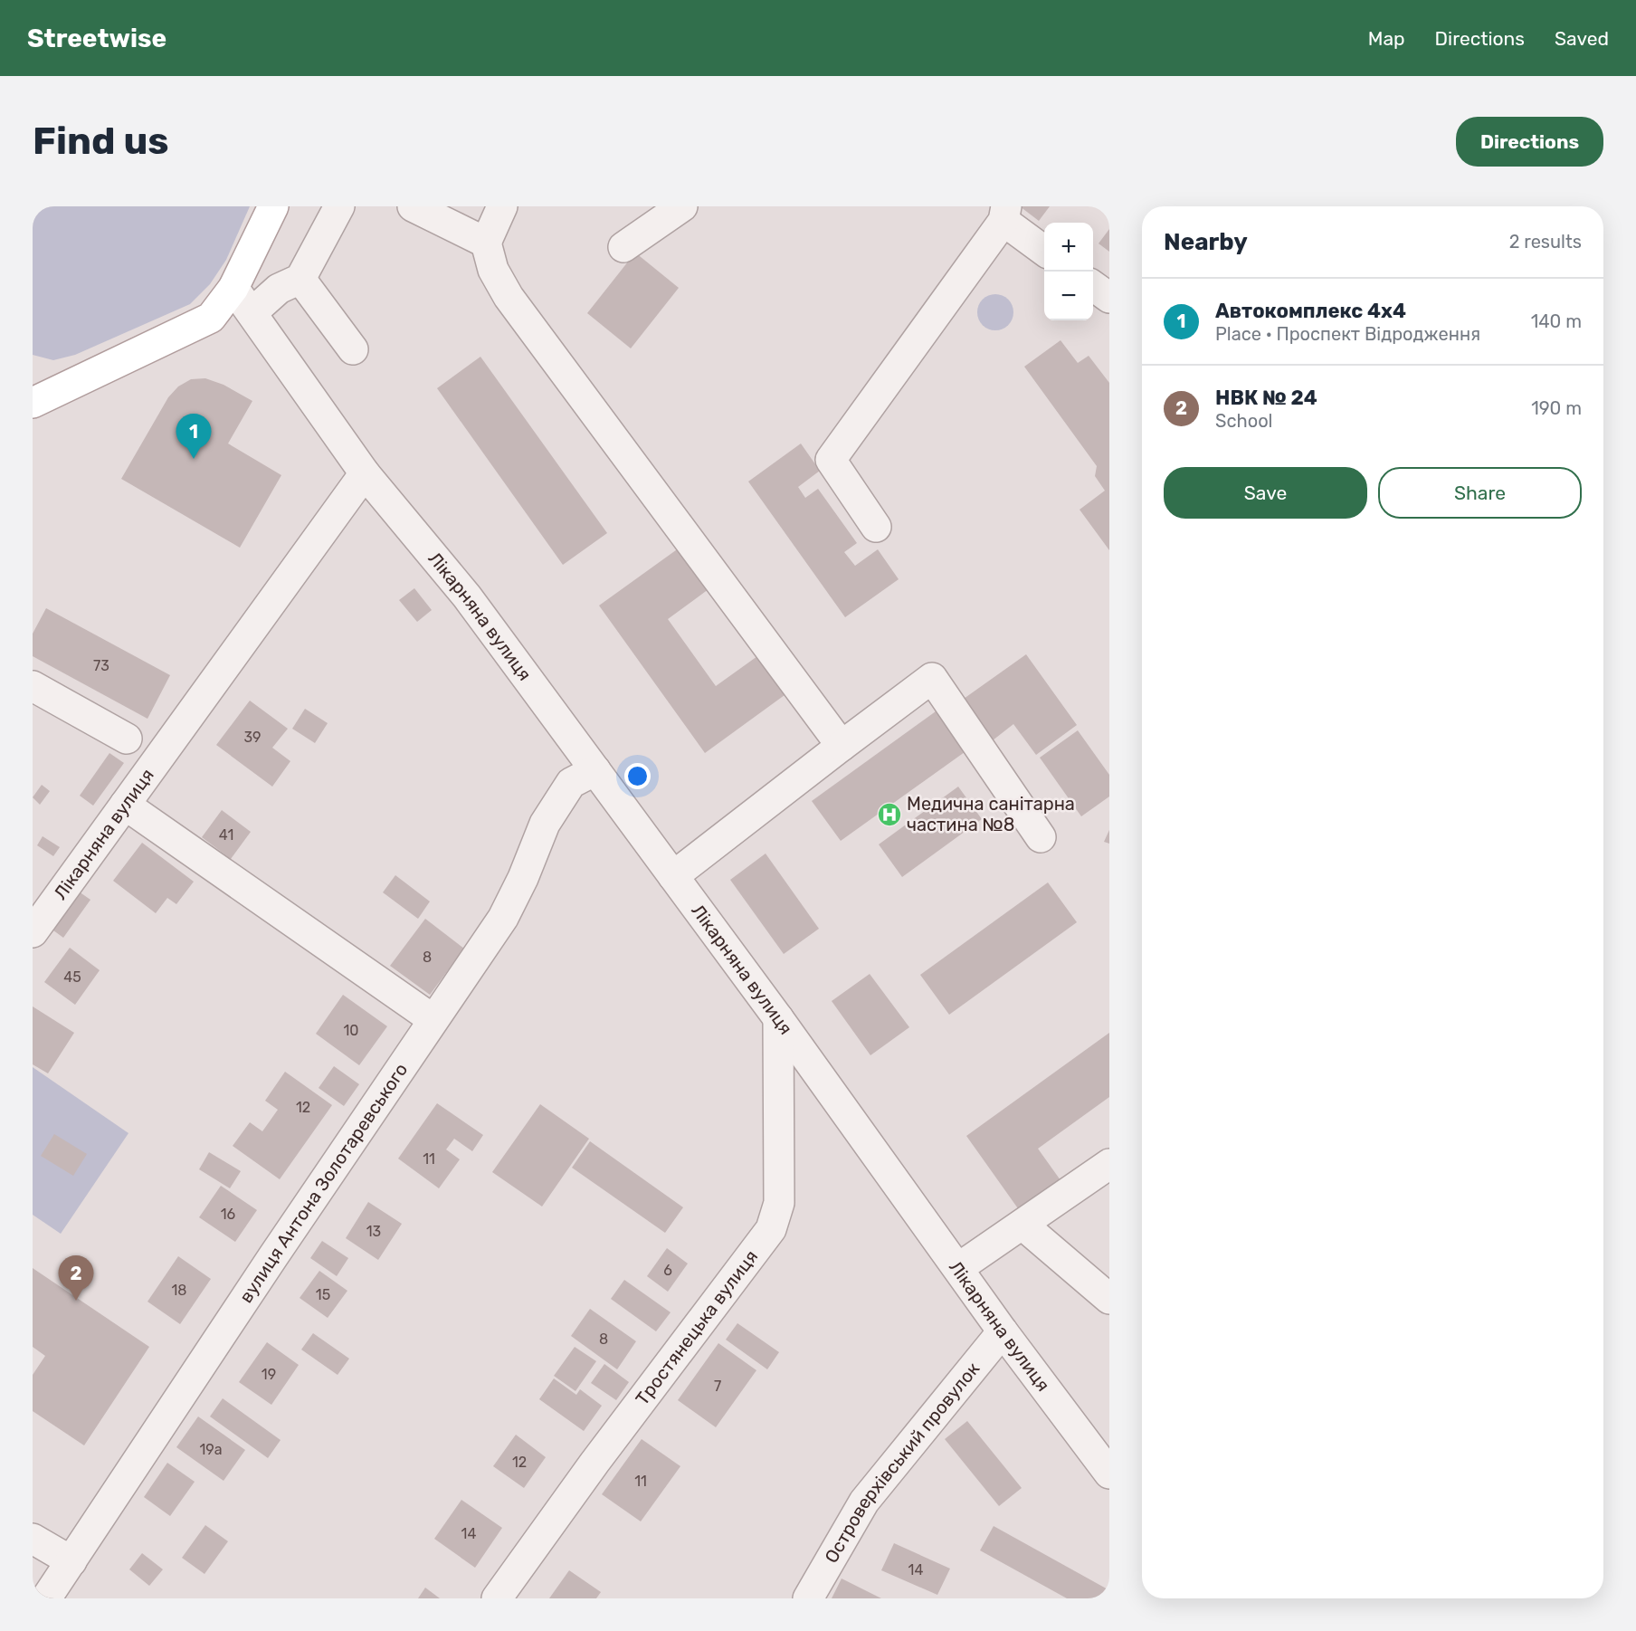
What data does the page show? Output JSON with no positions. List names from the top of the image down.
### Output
{
  "streets": {
    "street": [
      "Лікарняна вулиця",
      "вулиця Антона Золотаревського",
      "Тростянецька вулиця",
      "Островерхівський провулок"
    ]
  },
  "crossings": [
    ["Лікарняна вулиця", "вулиця Антона Золотаревського"],
    ["Лікарняна вулиця", "Тростянецька вулиця"],
    ["Лікарняна вулиця", "Островерхівський провулок"]
  ],
  "places": {
    "hospital": ["Медична санітарна частина №8"]
  },
  "house_numbers": [
    "73",
    "39",
    "41",
    "8",
    "45",
    "10",
    "12",
    "11",
    "16",
    "13",
    "6",
    "18",
    "15",
    "8",
    "19",
    "7",
    "19а",
    "12",
    "11",
    "14",
    "14"
  ],
  "page": {
    "header": "Streetwise",
    "nav": ["Map", "Directions", "Saved"],
    "buttons": [
      "Directions",
      ["Save", "Share"]
    ],
    "title": "Find us",
    "heading": ["Nearby", "2 results"],
    "map_buttons": ["+", "−"],
    "list": [
      {
        "mark": "1",
        "name": "Автокомплекс 4x4",
        "note": "Place · Проспект Відродження",
        "value": "140 m"
      },
      {
        "mark": "2",
        "name": "НВК № 24",
        "note": "School",
        "value": "190 m"
      }
    ],
    "pins": ["1", "2"]
  }
}
